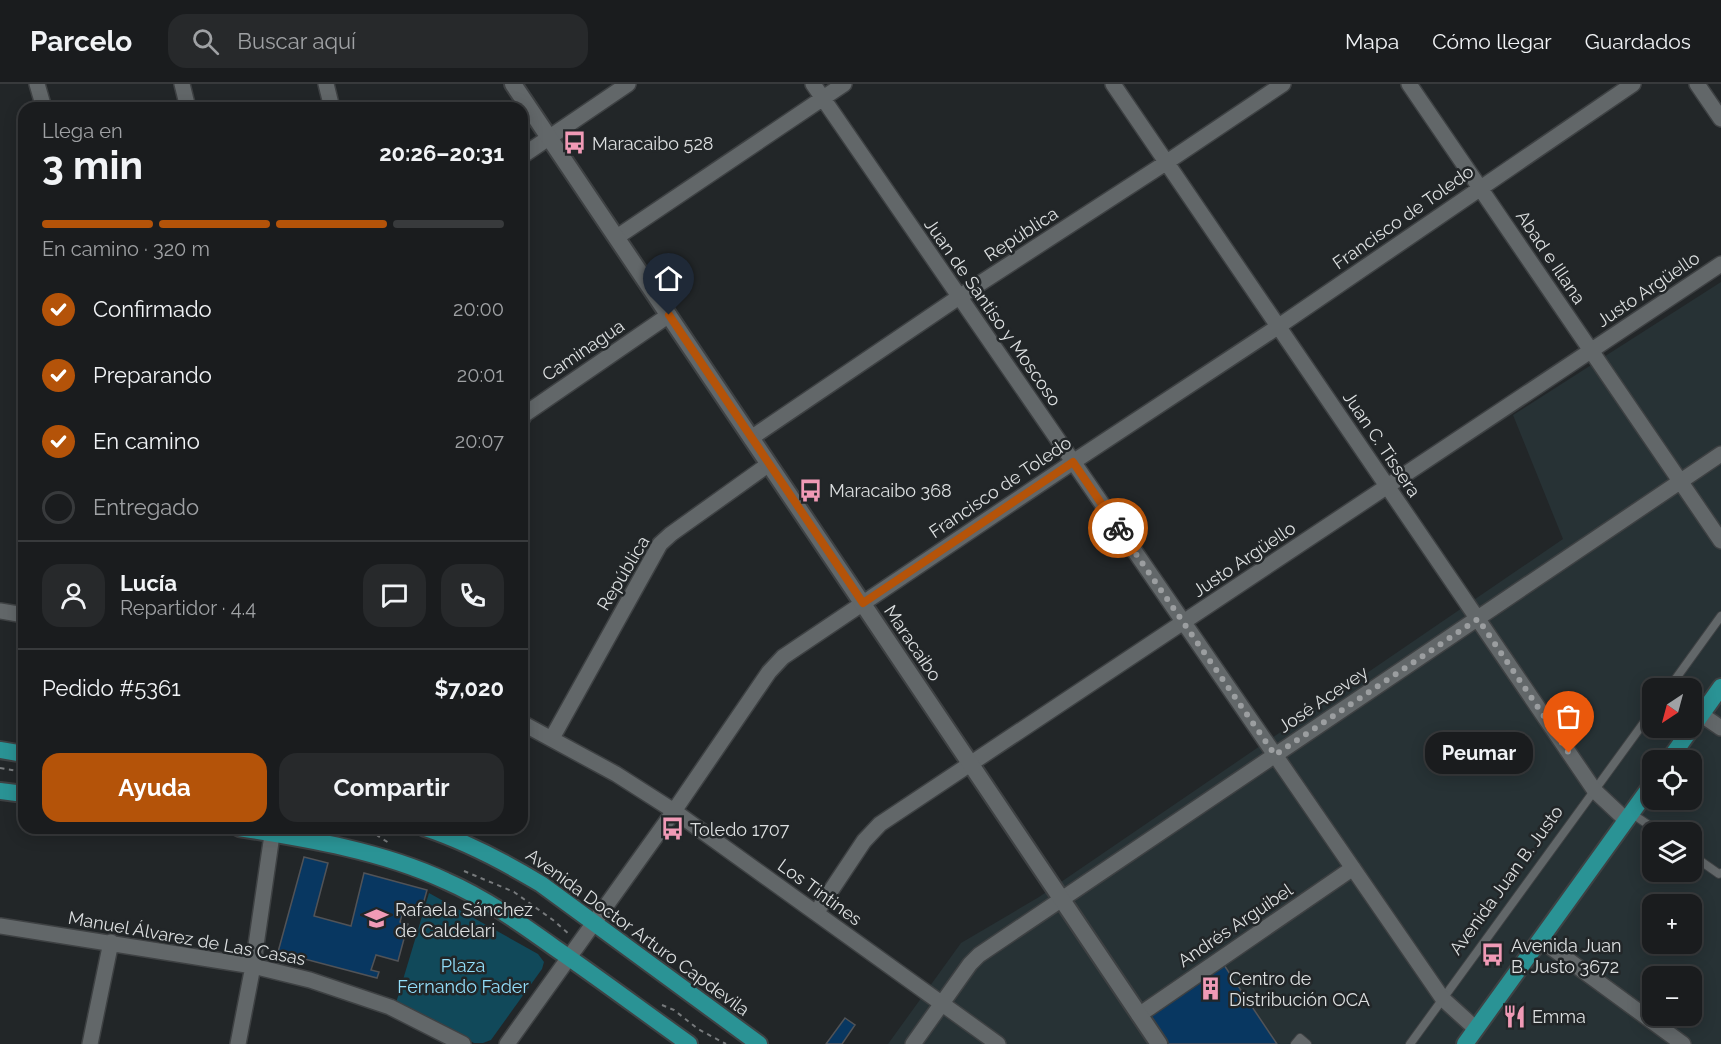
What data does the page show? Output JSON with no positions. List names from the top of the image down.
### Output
{
  "streets": {
    "main road": ["Maracaibo", "Avenida Doctor Arturo Capdevila"],
    "street": [
      "Francisco de Toledo",
      "República",
      "Abad e Illana",
      "Justo Argüello",
      "Juan de Santiso y Moscoso",
      "Caminagua",
      "Juan C. Tissera",
      "José Acevey",
      "Los Tintines",
      "Andrés Arguibel",
      "Manuel Álvarez de Las Casas"
    ],
    "lane": ["Avenida Juan B. Justo"]
  },
  "crossings": [
    ["Francisco de Toledo", "Abad e Illana"],
    ["Francisco de Toledo", "Juan de Santiso y Moscoso"],
    ["Francisco de Toledo", "Juan C. Tissera"],
    ["Francisco de Toledo", "Maracaibo"],
    ["Francisco de Toledo", "Los Tintines"],
    ["Francisco de Toledo", "Avenida Doctor Arturo Capdevila"],
    ["República", "Juan de Santiso y Moscoso"],
    ["República", "Juan C. Tissera"],
    ["República", "Maracaibo"],
    ["República", "Los Tintines"],
    ["Abad e Illana", "Justo Argüello"],
    ["Abad e Illana", "José Acevey"],
    ["Justo Argüello", "Juan de Santiso y Moscoso"],
    ["Justo Argüello", "Juan C. Tissera"],
    ["Justo Argüello", "Maracaibo"],
    ["Justo Argüello", "Los Tintines"],
    ["Juan de Santiso y Moscoso", "José Acevey"],
    ["Juan de Santiso y Moscoso", "Avenida Juan B. Justo"],
    ["Juan de Santiso y Moscoso", "Andrés Arguibel"],
    ["Caminagua", "Maracaibo"],
    ["Juan C. Tissera", "José Acevey"],
    ["Juan C. Tissera", "Avenida Juan B. Justo"],
    ["Maracaibo", "José Acevey"],
    ["Maracaibo", "Andrés Arguibel"],
    ["José Acevey", "Los Tintines"]
  ],
  "parks": ["Plaza Fernando Fader"],
  "places": {
    "bus stop": [
      "Maracaibo 528",
      "Maracaibo 368",
      "Toledo 1707",
      "Avenida Juan B. Justo 3672"
    ],
    "other": ["Peumar"],
    "school or university": ["Rafaela Sánchez de Caldelari"],
    "building": ["Centro de Distribución OCA"],
    "restaurant": ["Emma"]
  },
  "north": "bottom left",
  "page": {
    "header": "Parcelo",
    "search": "Buscar aquí",
    "nav": ["Mapa", "Cómo llegar", "Guardados"],
    "heading": ["3 min", "Llega en", "20:26–20:31"],
    "panel": [
      "Lucía",
      "Repartidor · 4.4",
      "Pedido #5361",
      "$7,020"
    ],
    "bar": "En camino · 320 m",
    "list": [
      ["Confirmado", "20:00"],
      ["Preparando", "20:01"],
      ["En camino", "20:07"],
      "Entregado"
    ],
    "map_buttons": ["+", "−"],
    "bubble": "Peumar",
    "buttons": ["Ayuda", "Compartir"]
  }
}
